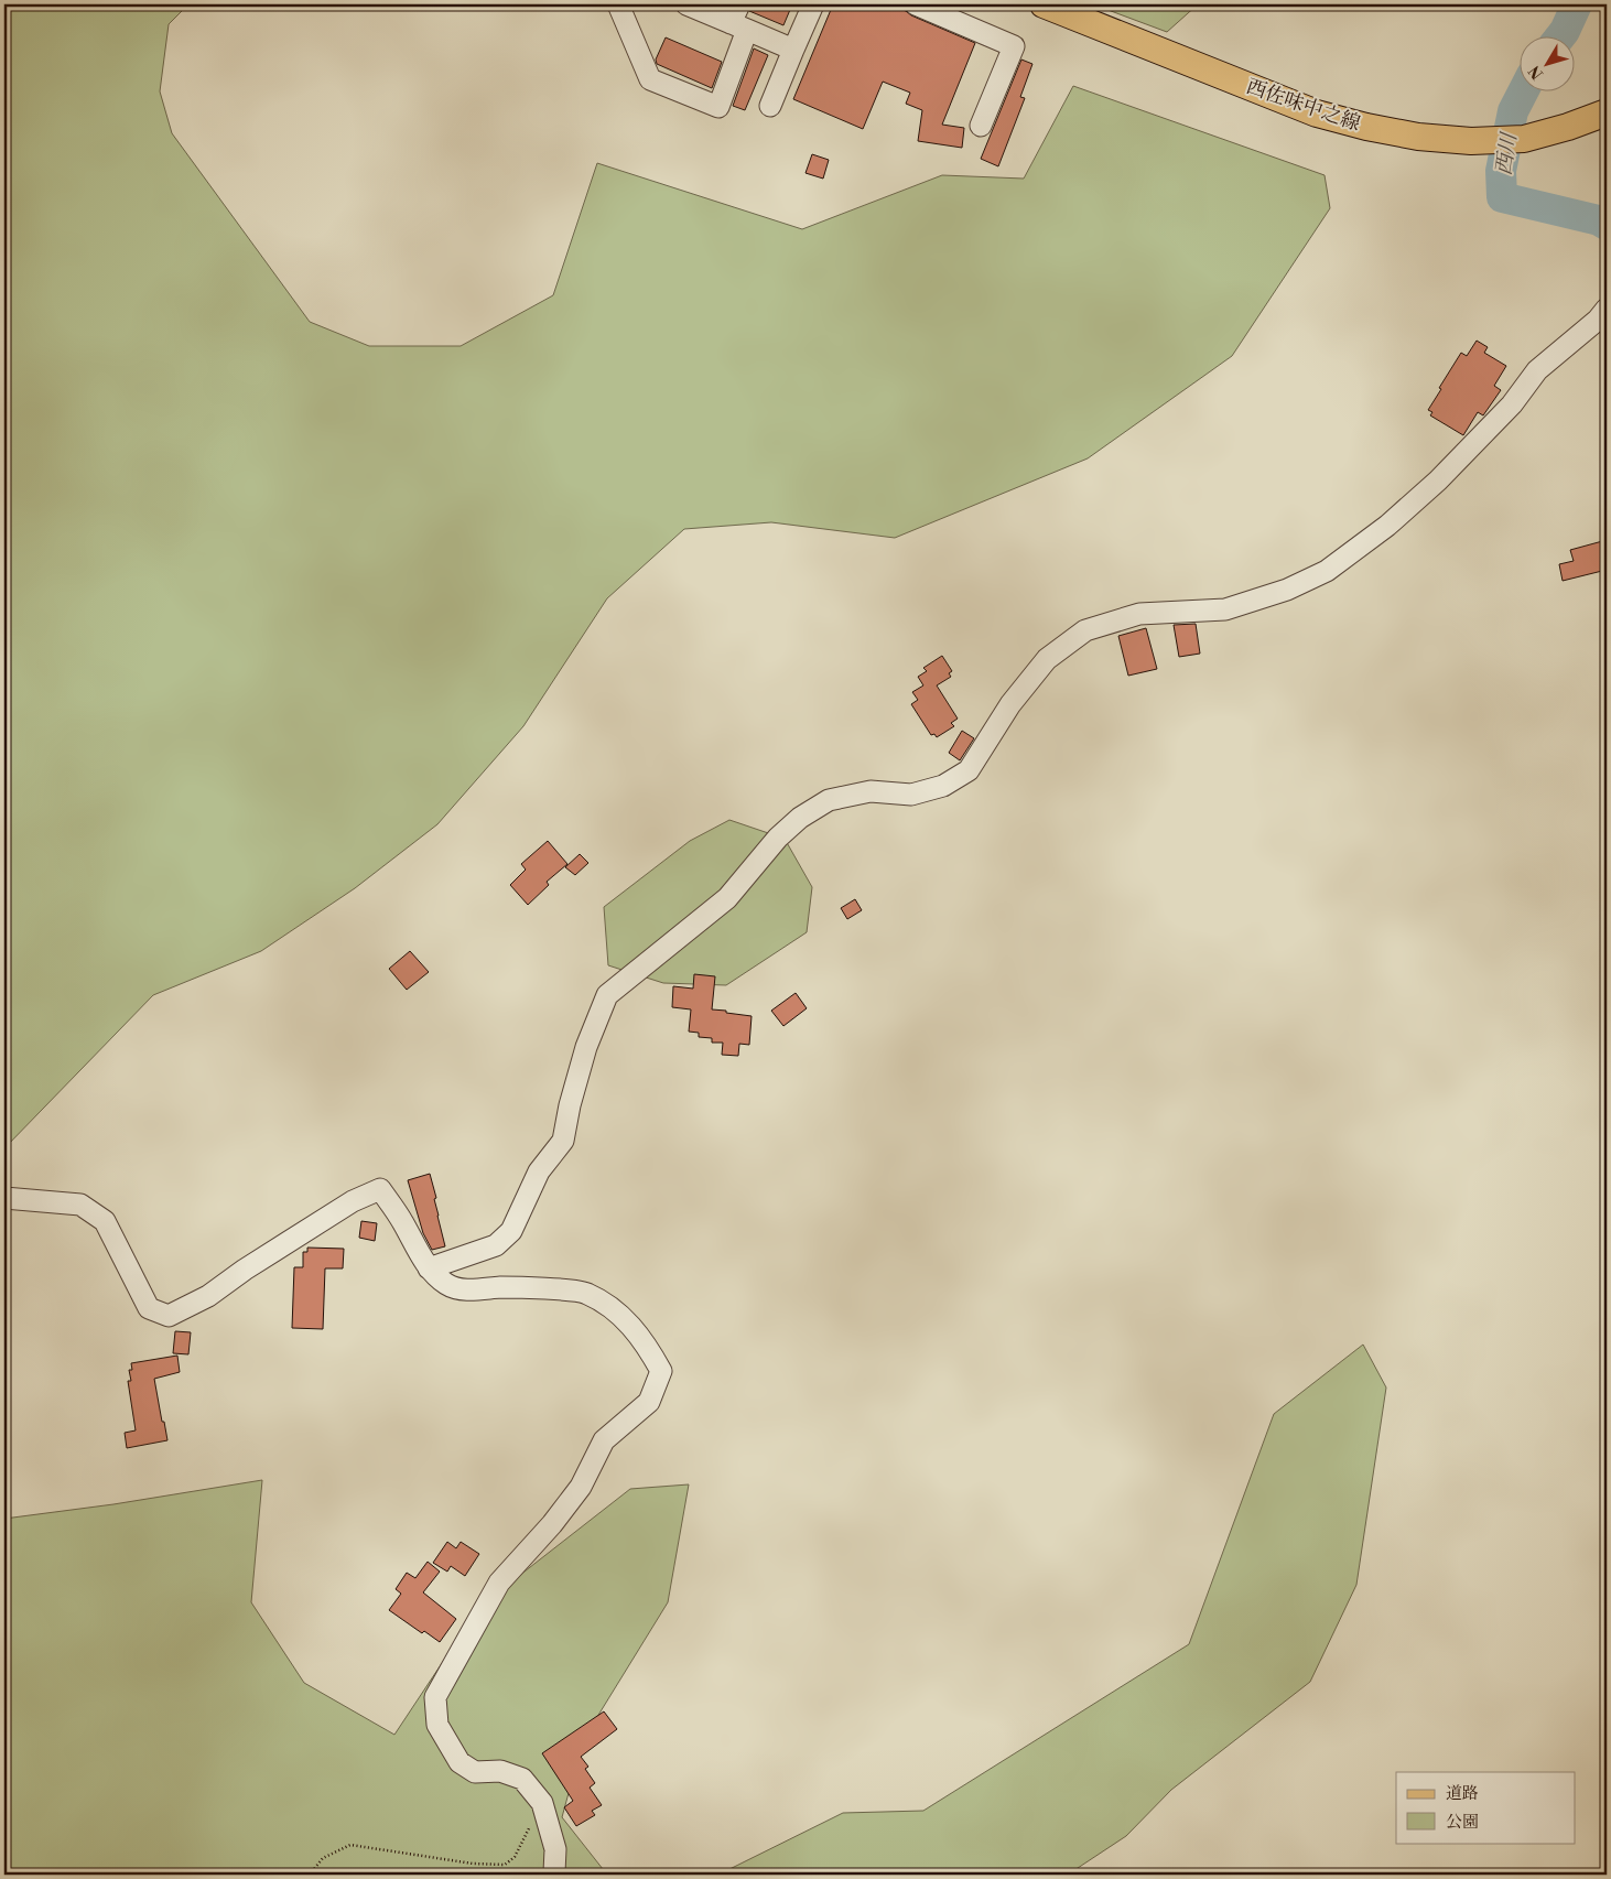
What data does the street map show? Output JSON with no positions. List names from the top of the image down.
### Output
{
  "streets": {
    "main road": ["西佐味中之線"]
  },
  "water": ["西川"],
  "legend": ["道路", "公園"],
  "north": "bottom left"
}
